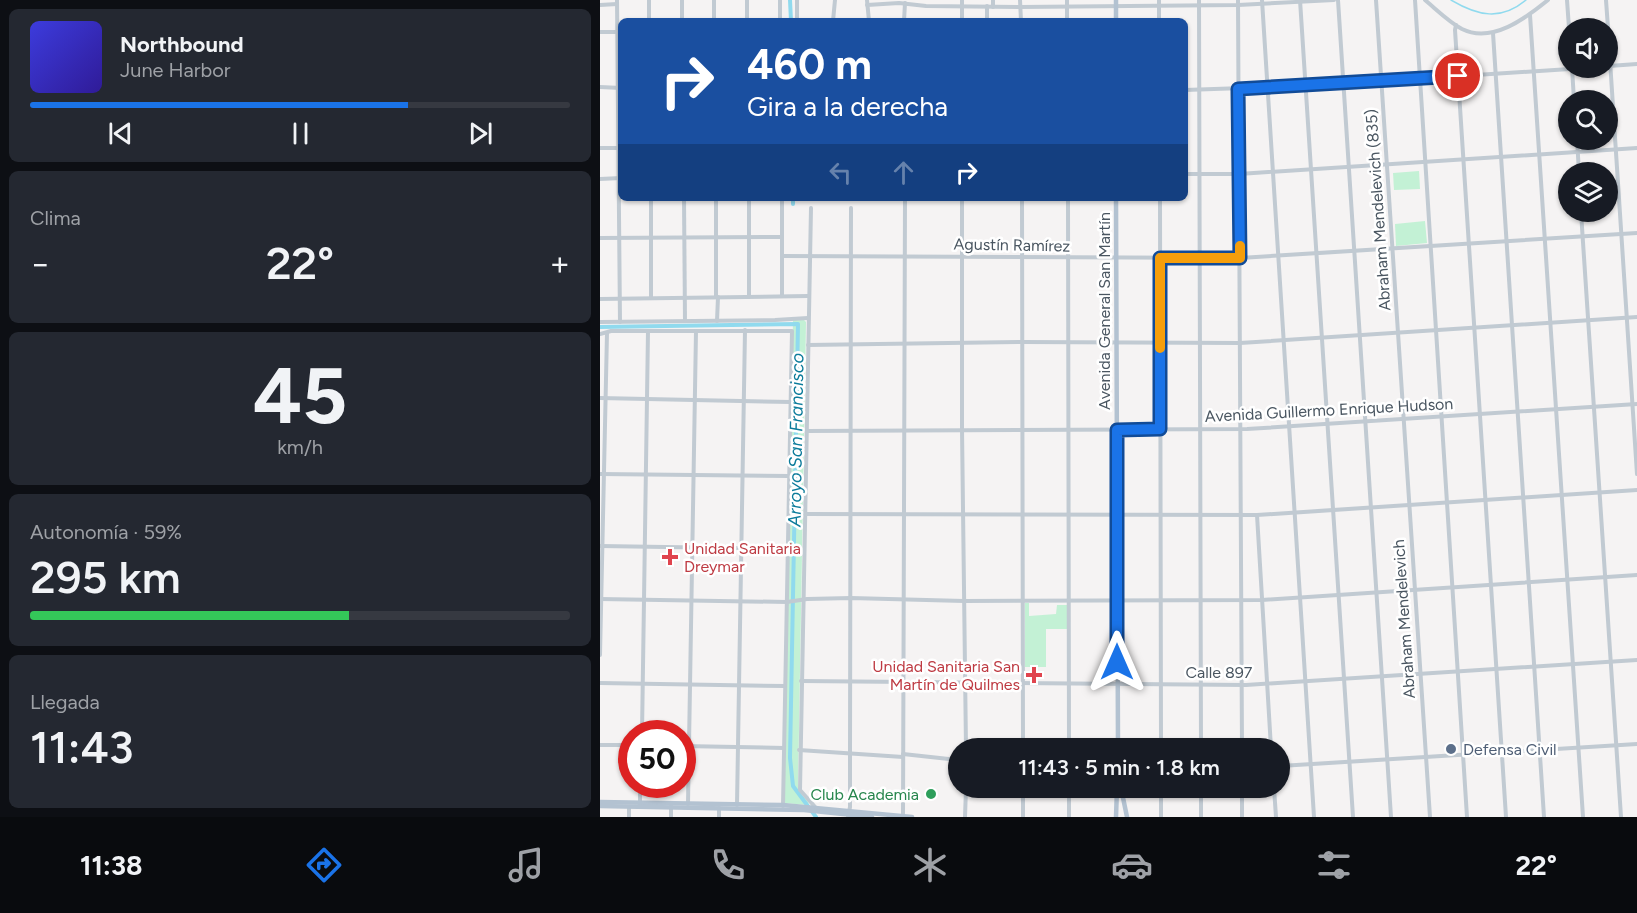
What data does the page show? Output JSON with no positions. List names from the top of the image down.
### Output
{
  "streets": {
    "main road": ["Avenida General San Martín"],
    "street": [
      "Abraham Mendelevich (835)",
      "Agustín Ramírez",
      "Avenida Guillermo Enrique Hudson",
      "Abraham Mendelevich",
      "Calle 897"
    ]
  },
  "crossings": [
    ["Abraham Mendelevich (835)", "Agustín Ramírez"],
    ["Abraham Mendelevich (835)", "Avenida Guillermo Enrique Hudson"],
    ["Abraham Mendelevich (835)", "Abraham Mendelevich"],
    ["Agustín Ramírez", "Avenida General San Martín"],
    ["Avenida General San Martín", "Avenida Guillermo Enrique Hudson"],
    ["Avenida General San Martín", "Calle 897"],
    ["Avenida Guillermo Enrique Hudson", "Abraham Mendelevich"],
    ["Abraham Mendelevich", "Calle 897"]
  ],
  "water": ["Arroyo San Francisco"],
  "places": {
    "health": ["Unidad Sanitaria Dreymar", "Unidad Sanitaria San Martín de Quilmes"],
    "other": ["Defensa Civil", "Club Academia"]
  },
  "page": {
    "turn": ["460 m", "Gira a la derecha"],
    "song": ["Northbound", "June Harbor"],
    "tile": [
      "Clima",
      ["45", "km/h"],
      ["Autonomía · 59%", "295 km"],
      ["Llegada", "11:43"]
    ],
    "heat": ["−", "22°", "+"],
    "limit": "50",
    "trip": "11:43 · 5 min · 1.8 km",
    "tabs": ["11:38", "22°"]
  }
}
